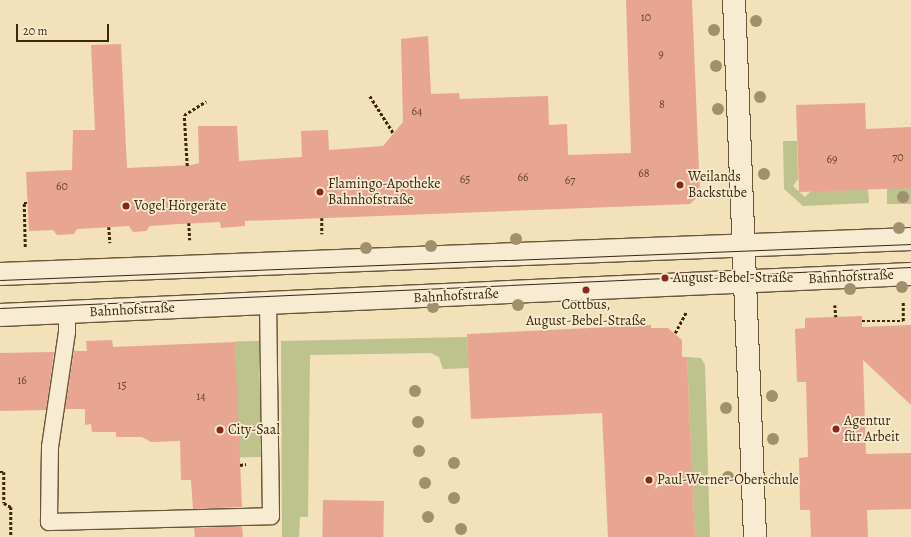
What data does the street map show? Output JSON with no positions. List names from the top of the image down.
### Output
{
  "streets": {
    "street": ["Bahnhofstraße"]
  },
  "places": [
    "Weilands Backstube",
    "Flamingo-Apotheke Bahnhofstraße",
    "Vogel Hörgeräte",
    "August-Bebel-Straße",
    "Cottbus, August-Bebel-Straße",
    "Agentur für Arbeit",
    "City-Saal",
    "Paul-Werner-Oberschule"
  ],
  "house_numbers": [
    "10",
    "9",
    "8",
    "64",
    "70",
    "69",
    "68",
    "66",
    "65",
    "67",
    "60",
    "16",
    "15",
    "14"
  ],
  "scale_bar": "20 m"
}
